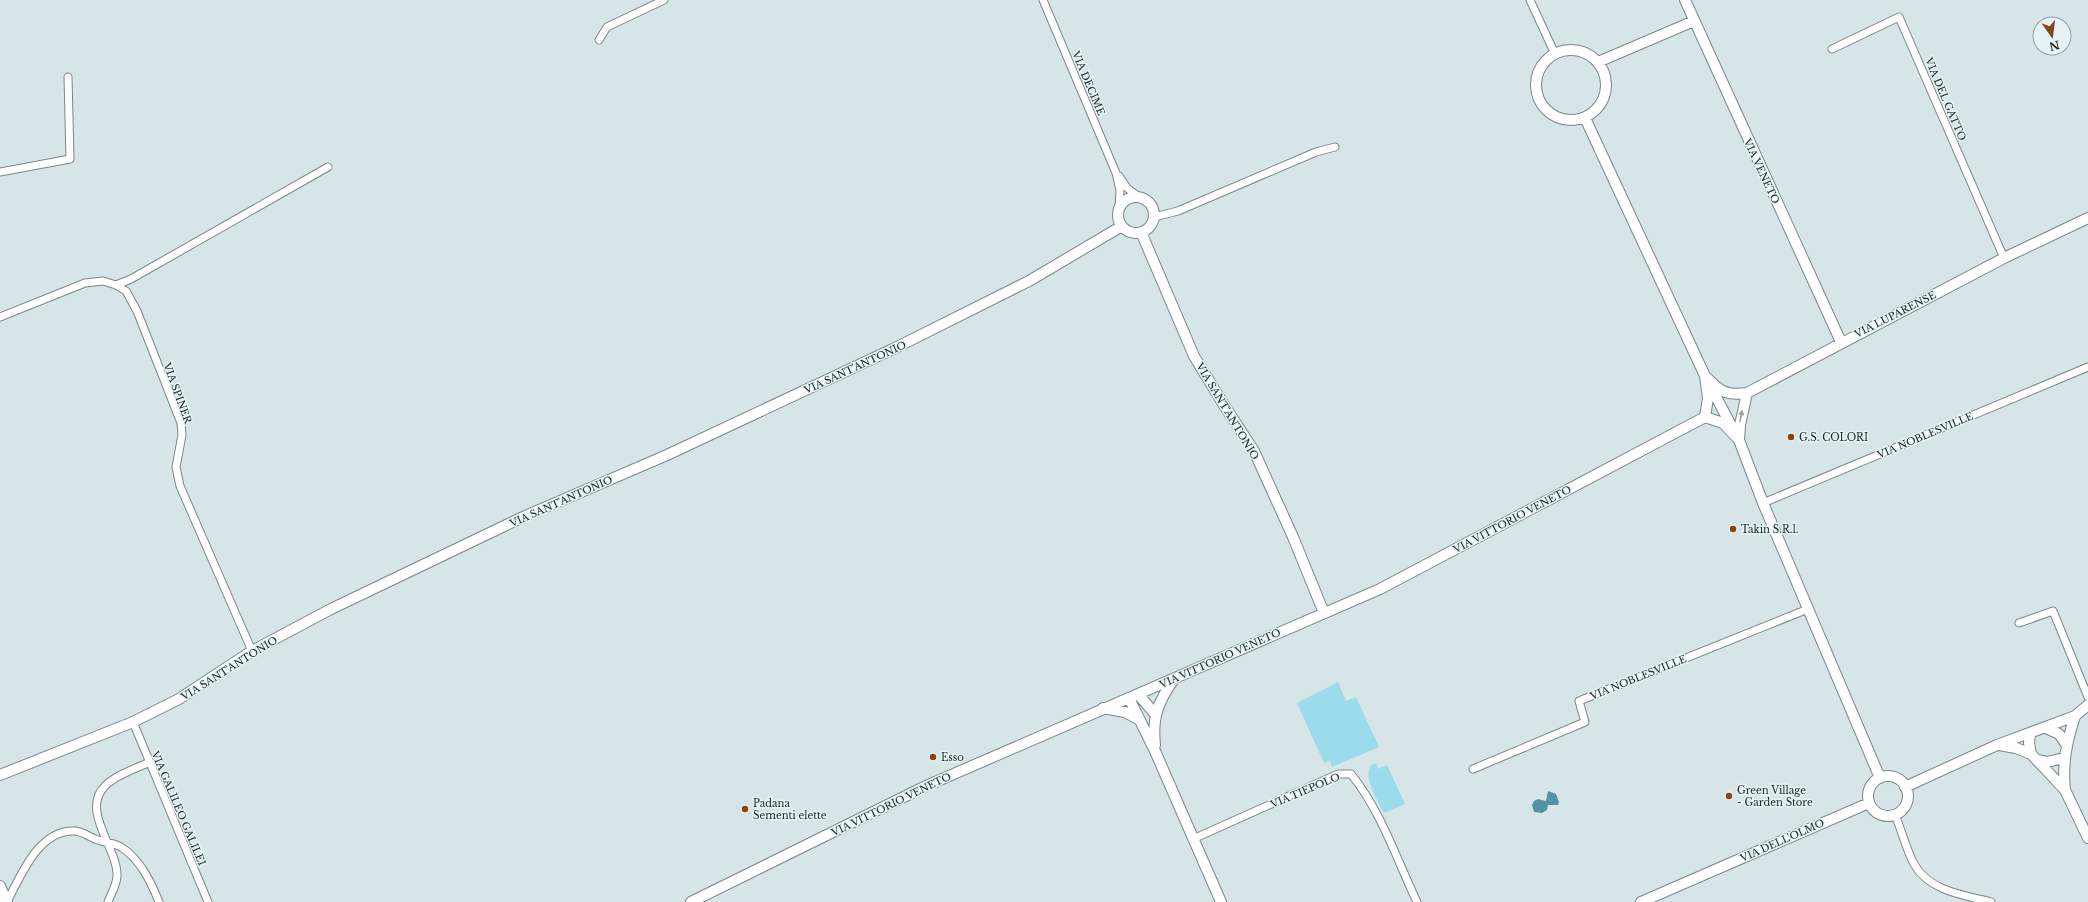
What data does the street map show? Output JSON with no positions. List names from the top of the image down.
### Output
{
  "streets": {
    "street": [
      "VIA DECIME",
      "VIA DEL GATTO",
      "VIA VENETO",
      "VIA LUPARENSE",
      "VIA SANT'ANTONIO",
      "VIA SPINER",
      "VIA NOBLESVILLE",
      "VIA VITTORIO VENETO",
      "VIA TIEPOLO",
      "VIA GALILEO GALILEI",
      "VIA DELL'OLMO"
    ]
  },
  "crossings": [
    ["VIA DECIME", "VIA SANT'ANTONIO"],
    ["VIA DEL GATTO", "VIA LUPARENSE"],
    ["VIA VENETO", "VIA LUPARENSE"],
    ["VIA SANT'ANTONIO", "VIA SPINER"],
    ["VIA SANT'ANTONIO", "VIA VITTORIO VENETO"],
    ["VIA SANT'ANTONIO", "VIA GALILEO GALILEI"]
  ],
  "places": [
    "G.S. COLORI",
    "Takin S.R.l.",
    "Esso",
    "Green Village - Garden Store",
    "Padana Sementi elette"
  ],
  "north": "bottom"
}
